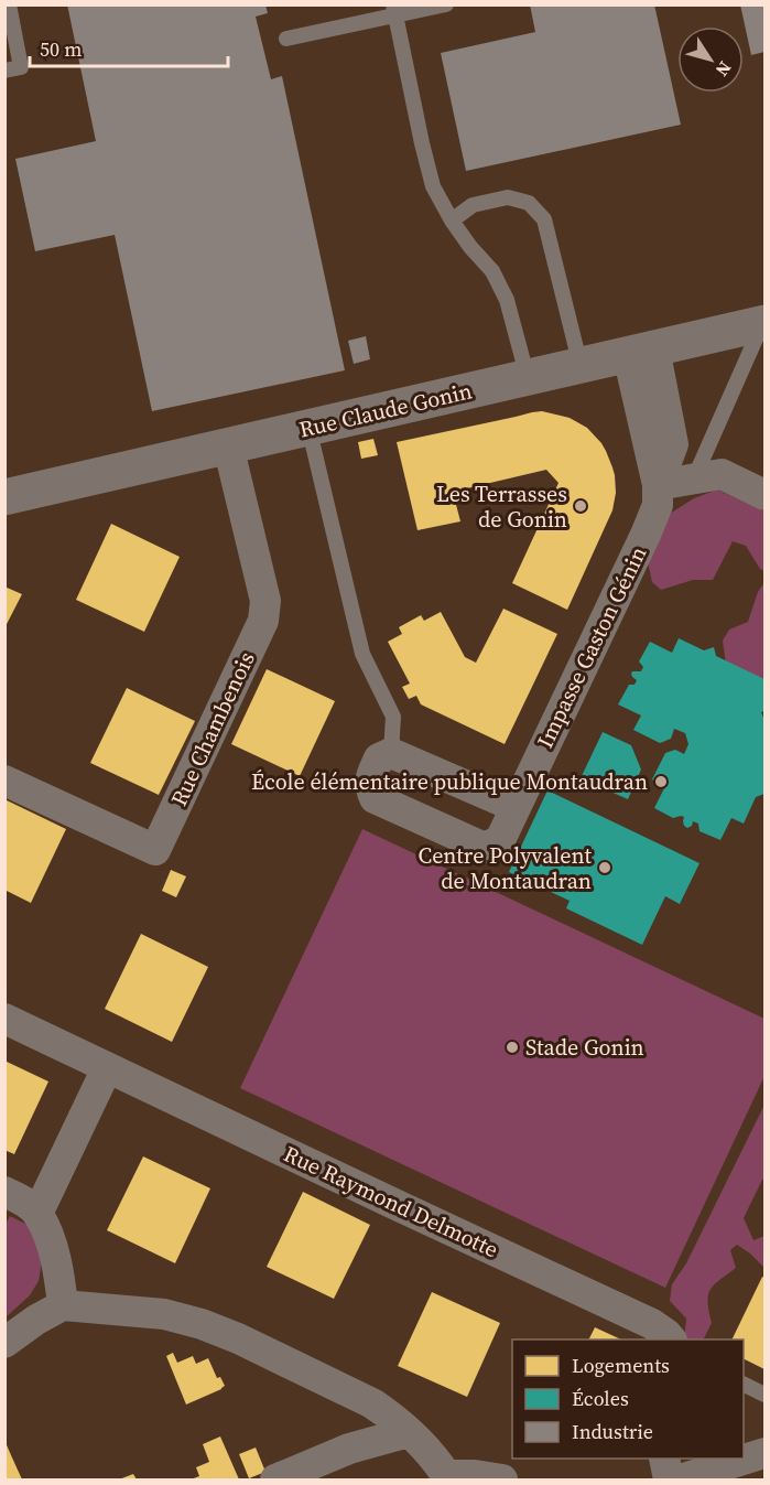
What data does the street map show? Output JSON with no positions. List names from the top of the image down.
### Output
{
  "streets": {
    "street": [
      "Rue Claude Gonin",
      "Impasse Gaston Génin",
      "Rue Chambenois",
      "Rue Raymond Delmotte"
    ]
  },
  "crossings": [
    ["Rue Claude Gonin", "Impasse Gaston Génin"],
    ["Rue Claude Gonin", "Rue Chambenois"]
  ],
  "places": [
    "Les Terrasses de Gonin",
    "École élémentaire publique Montaudran",
    "Centre Polyvalent de Montaudran",
    "Stade Gonin"
  ],
  "legend": ["Logements", "Écoles", "Industrie"],
  "scale_bar": "50 m",
  "north": "bottom right"
}
